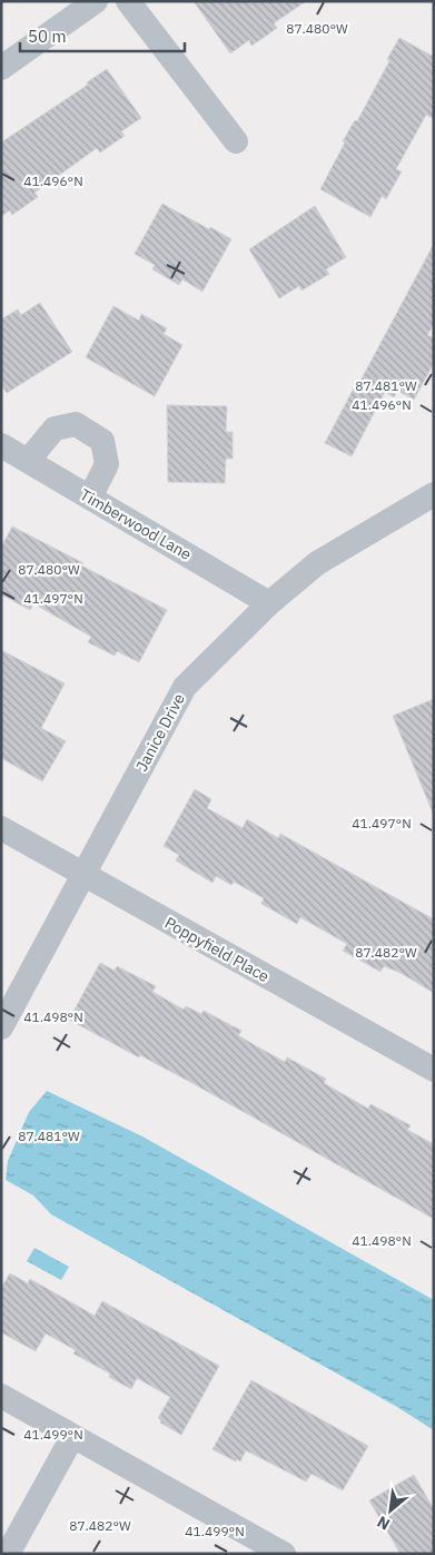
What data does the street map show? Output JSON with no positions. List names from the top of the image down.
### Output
{
  "streets": {
    "street": ["Timberwood Lane", "Janice Drive", "Poppyfield Place"]
  },
  "crossings": [
    ["Timberwood Lane", "Janice Drive"],
    ["Janice Drive", "Poppyfield Place"]
  ],
  "scale_bar": "50 m",
  "north": "bottom left",
  "coordinates": [
    "87.480°W",
    "41.496°N",
    "87.481°W",
    "41.497°N",
    "87.482°W",
    "41.498°N",
    "41.499°N"
  ]
}
